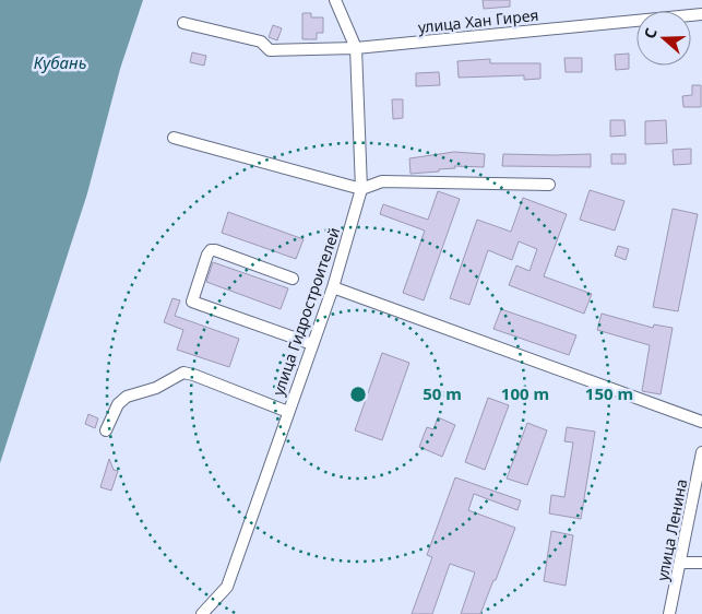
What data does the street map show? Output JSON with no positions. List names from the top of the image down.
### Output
{
  "streets": {
    "street": ["улица Хан Гирея", "улица Гидростроителей", "улица Ленина"]
  },
  "water": ["Кубань"],
  "north": "left",
  "rings": ["50 m", "100 m", "150 m"]
}
